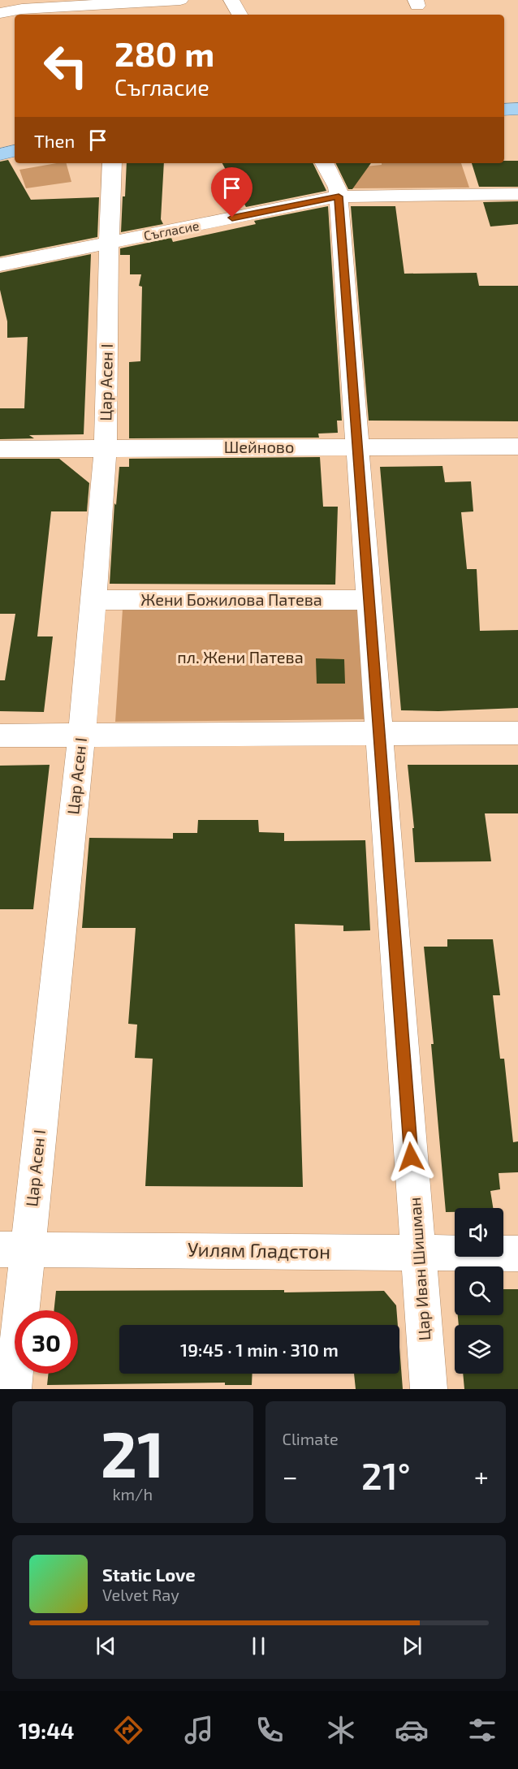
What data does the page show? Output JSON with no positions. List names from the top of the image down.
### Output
{
  "streets": {
    "street": [
      "Съгласие",
      "Цар Асен I",
      "Шейново",
      "Жени Божилова Патева",
      "Уилям Гладстон",
      "Цар Иван Шишман"
    ]
  },
  "crossings": [
    ["Съгласие", "Цар Асен I"],
    ["Съгласие", "Цар Иван Шишман"],
    ["Цар Асен I", "Шейново"],
    ["Цар Асен I", "Жени Божилова Патева"],
    ["Цар Асен I", "Уилям Гладстон"],
    ["Шейново", "Цар Иван Шишман"],
    ["Жени Божилова Патева", "Цар Иван Шишман"],
    ["Уилям Гладстон", "Цар Иван Шишман"]
  ],
  "parks": ["пл. Жени Патева"],
  "page": {
    "turn": ["280 m", "Съгласие"],
    "then": "Then",
    "limit": "30",
    "trip": "19:45 · 1 min · 310 m",
    "tile": [
      ["21", "km/h"],
      "Climate"
    ],
    "heat": ["−", "21°", "+"],
    "song": ["Static Love", "Velvet Ray"],
    "tabs": "19:44"
  }
}
